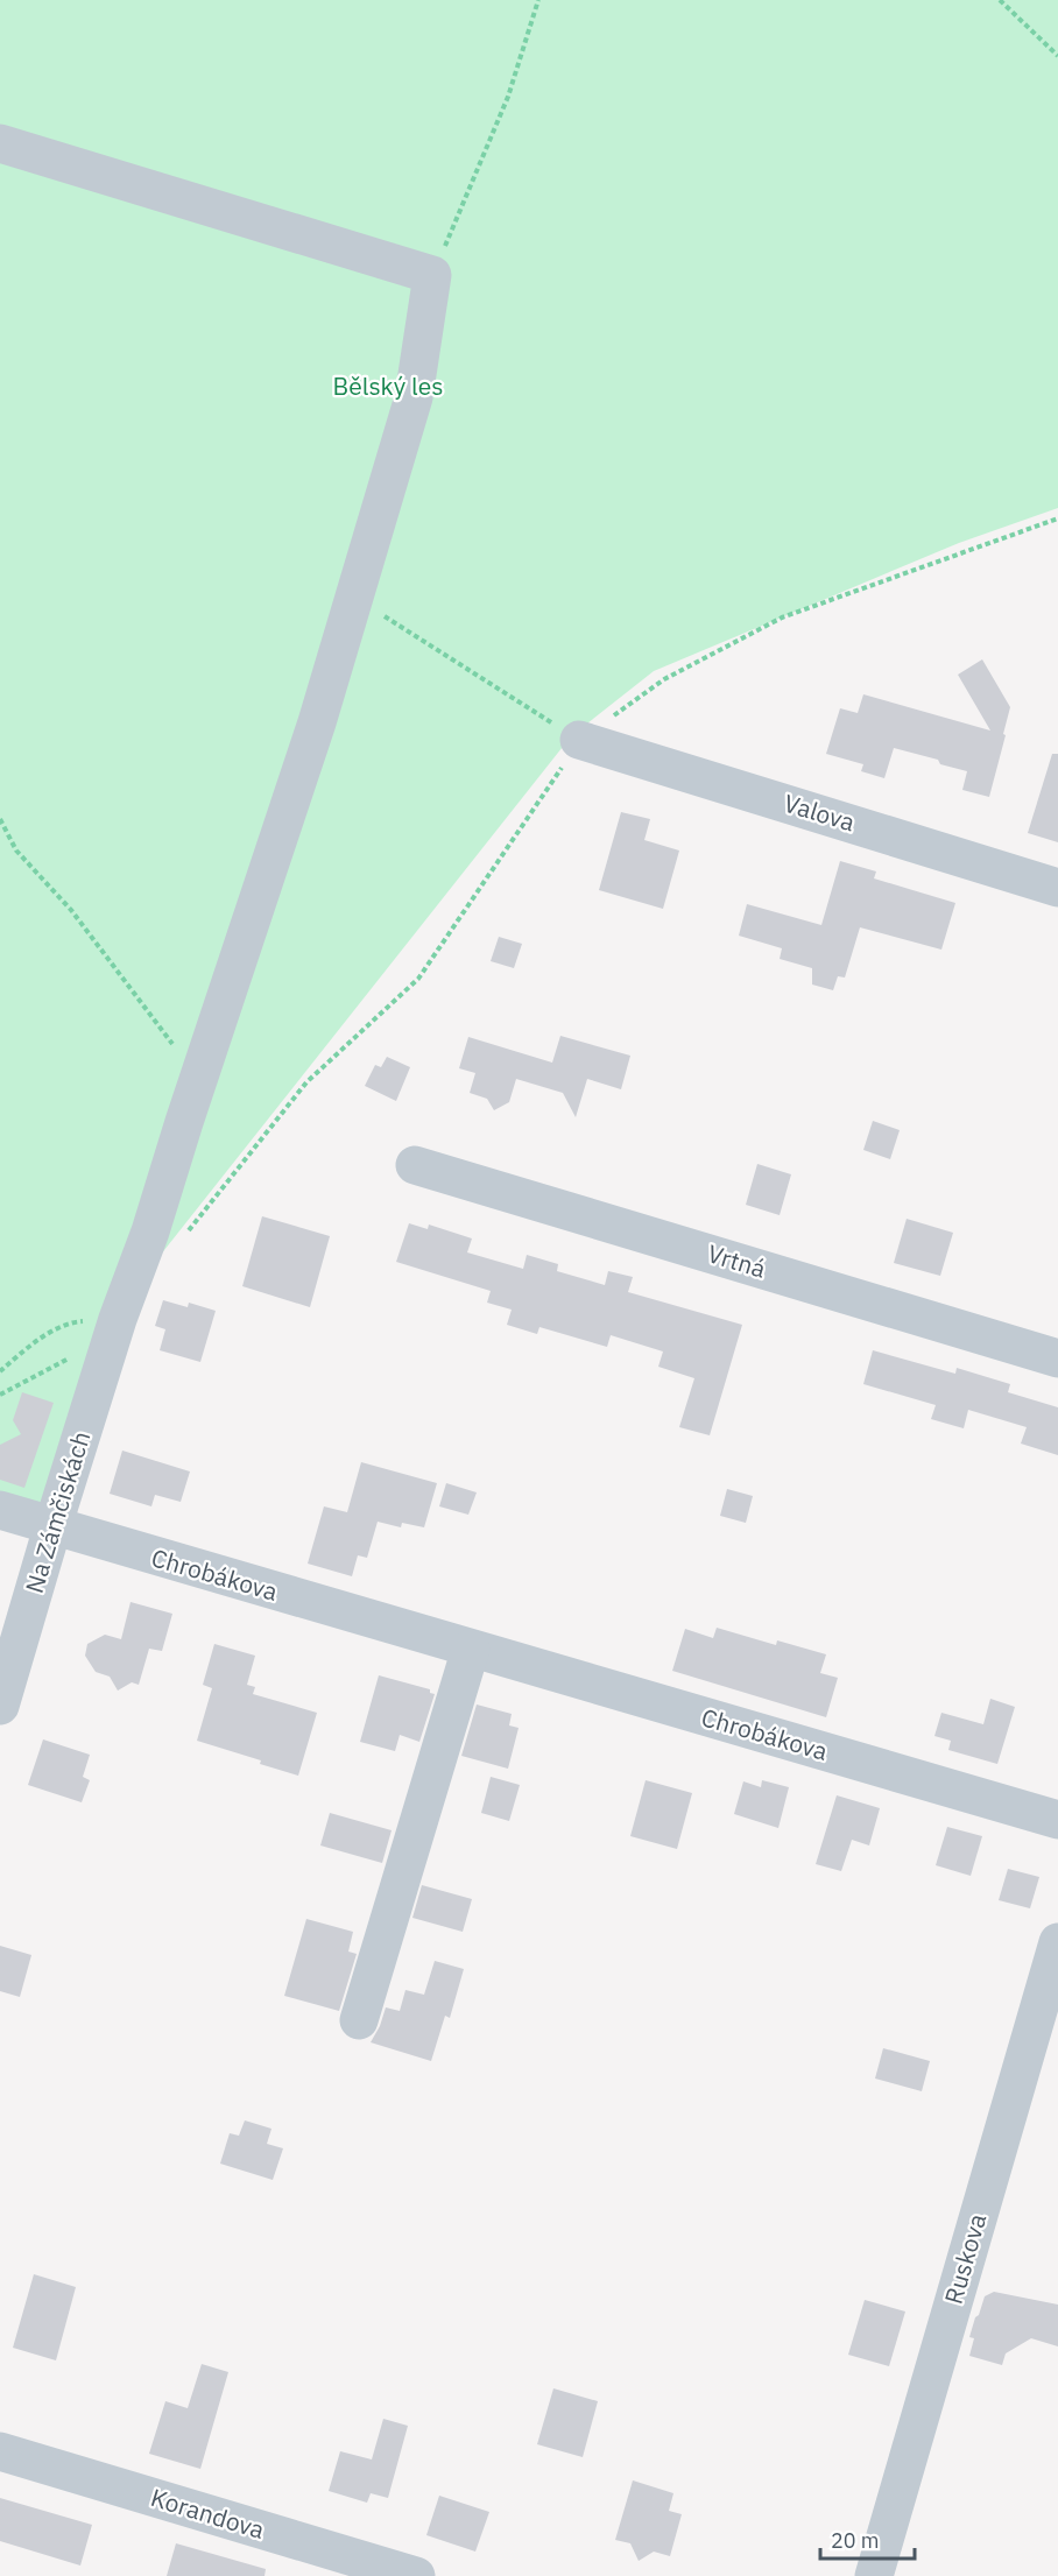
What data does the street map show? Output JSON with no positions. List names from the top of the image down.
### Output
{
  "streets": {
    "street": [
      "Valova",
      "Vrtná",
      "Na Zámčiskách",
      "Chrobákova",
      "Ruskova",
      "Korandova"
    ]
  },
  "crossings": [
    ["Na Zámčiskách", "Chrobákova"]
  ],
  "parks": ["Bělský les"],
  "scale_bar": "20 m"
}
